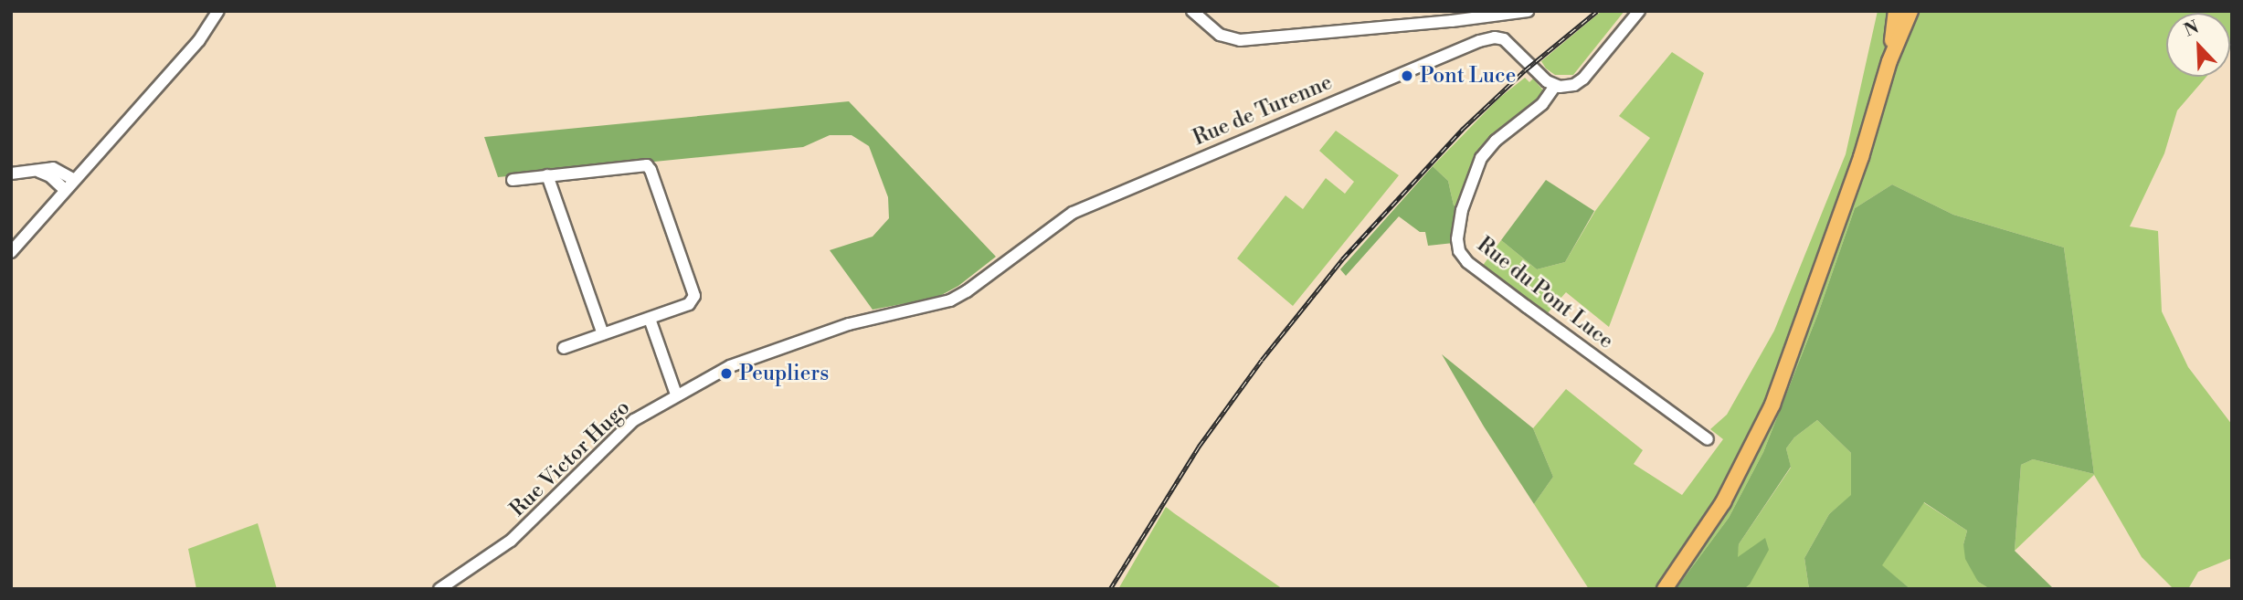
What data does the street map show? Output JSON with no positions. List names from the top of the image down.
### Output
{
  "streets": {
    "street": ["Rue de Turenne", "Rue du Pont Luce", "Rue Victor Hugo"]
  },
  "crossings": [
    ["Rue de Turenne", "Rue Victor Hugo"]
  ],
  "places": ["Pont Luce", "Peupliers"],
  "north": "top left"
}
